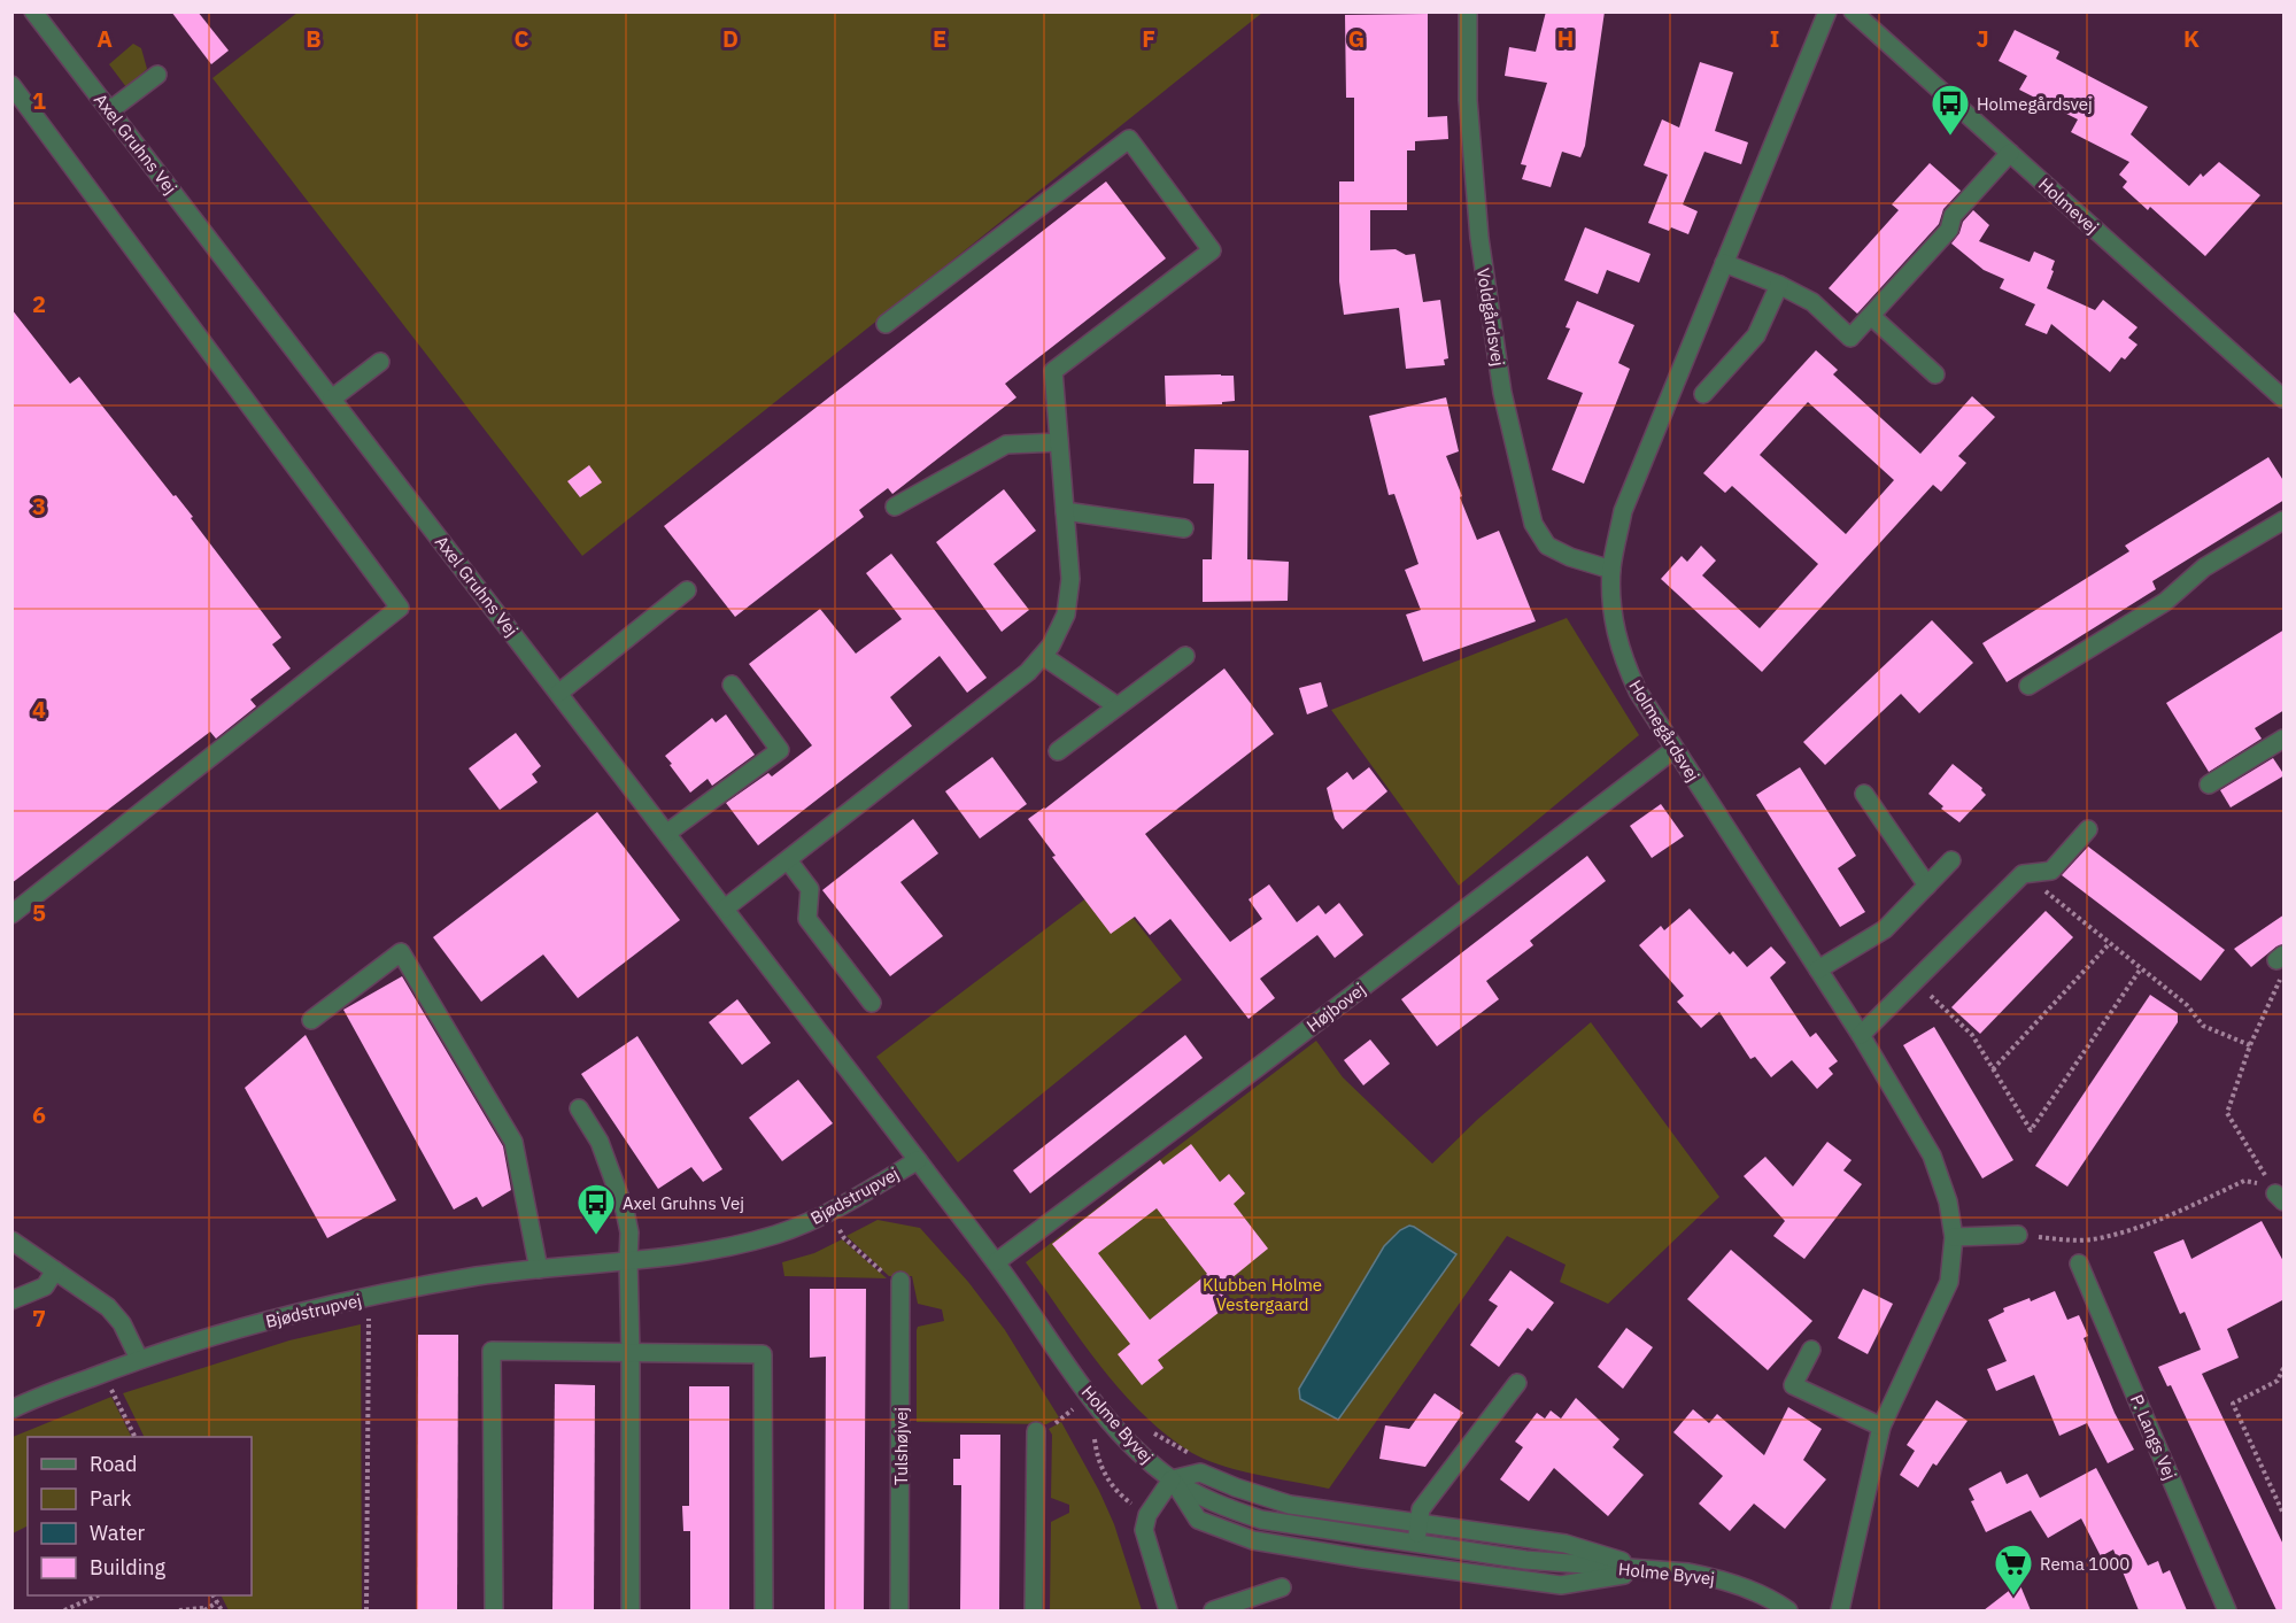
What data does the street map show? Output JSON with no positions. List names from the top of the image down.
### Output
{
  "streets": {
    "street": [
      "Axel Gruhns Vej",
      "Holmevej",
      "Voldgårdsvej",
      "Holmegårdsvej",
      "Højbovej",
      "Bjødstrupvej",
      "Holme Byvej",
      "P. Langs Vej",
      "Tulshøjvej"
    ]
  },
  "crossings": [
    ["Axel Gruhns Vej", "Bjødstrupvej"],
    ["Axel Gruhns Vej", "Holme Byvej"],
    ["Voldgårdsvej", "Holmegårdsvej"],
    ["Holmegårdsvej", "Højbovej"],
    ["Højbovej", "Holme Byvej"],
    ["Bjødstrupvej", "Holme Byvej"]
  ],
  "parks": ["Klubben Holme Vestergaard"],
  "places": {
    "bus stop": ["Holmegårdsvej", "Axel Gruhns Vej"],
    "supermarket": ["Rema 1000"]
  },
  "legend": [
    "Road",
    "Park",
    "Water",
    "Building"
  ],
  "grid": {
    "columns": [
      "A",
      "B",
      "C",
      "D",
      "E",
      "F",
      "G",
      "H",
      "I",
      "J",
      "K"
    ],
    "rows": [
      "1",
      "2",
      "3",
      "4",
      "5",
      "6",
      "7"
    ]
  }
}
